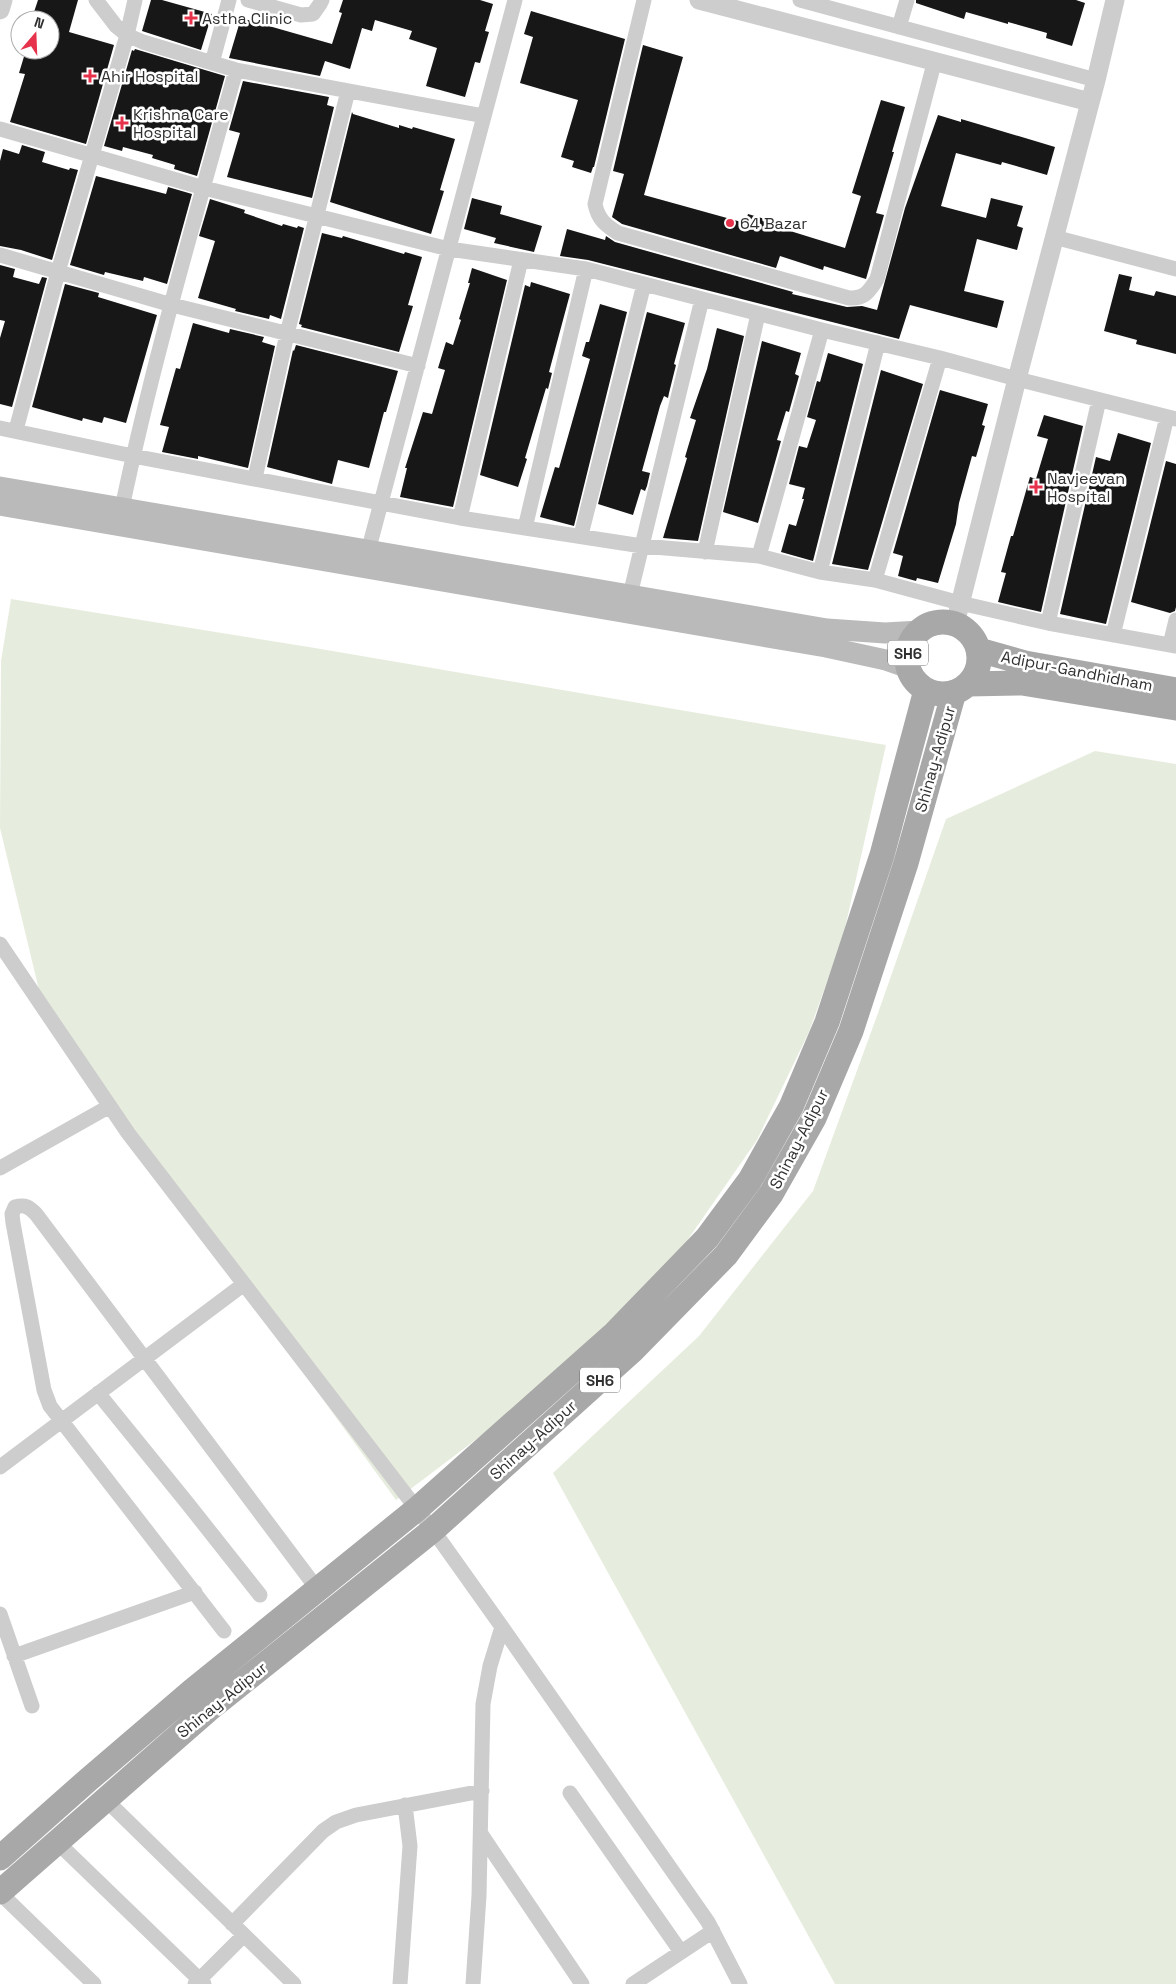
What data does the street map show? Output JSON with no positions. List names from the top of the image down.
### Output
{
  "streets": {
    "main road": ["SH6", "Adipur-Gandhidham", "Shinay-Adipur"]
  },
  "crossings": [
    ["SH6", "Adipur-Gandhidham"],
    ["SH6", "Shinay-Adipur"],
    ["Adipur-Gandhidham", "Shinay-Adipur"]
  ],
  "places": {
    "health": [
      "Astha Clinic",
      "Ahir Hospital",
      "Krishna Care Hospital",
      "Navjeevan Hospital"
    ],
    "other": ["64 Bazar"]
  },
  "north": "top"
}
